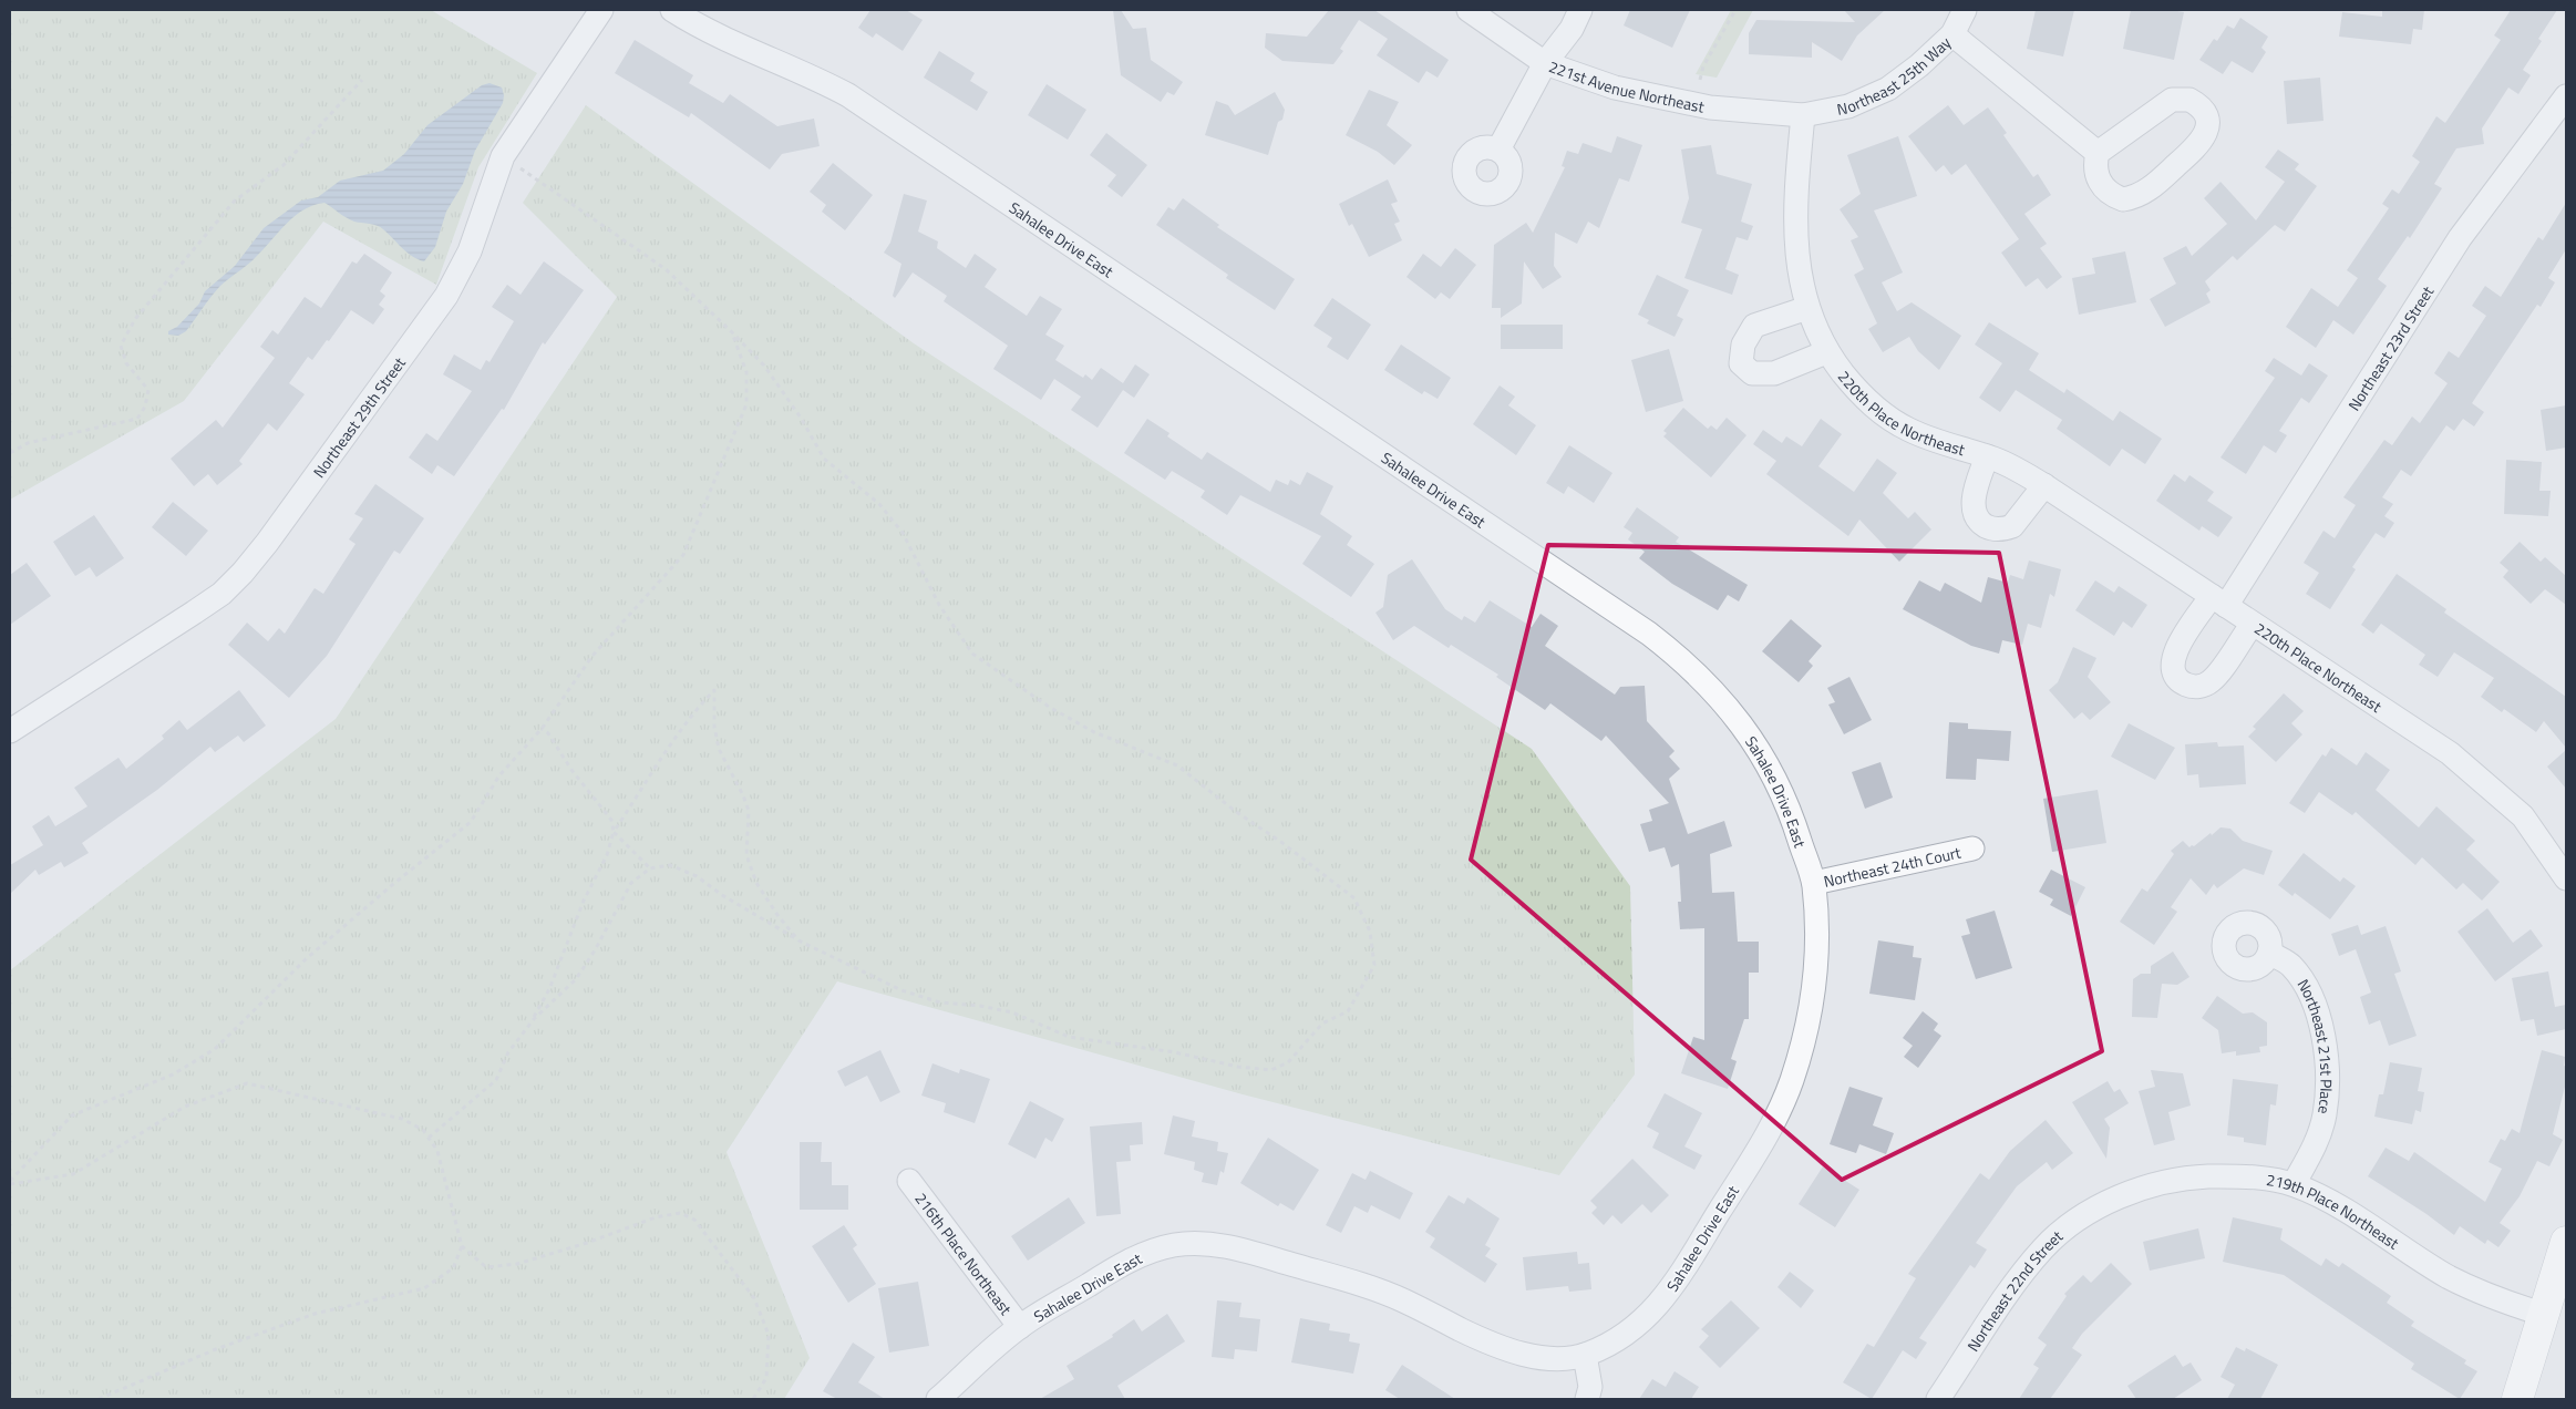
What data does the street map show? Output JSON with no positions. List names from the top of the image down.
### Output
{
  "streets": {
    "street": [
      "Northeast 25th Way",
      "221st Avenue Northeast",
      "Sahalee Drive East",
      "Northeast 23rd Street",
      "220th Place Northeast",
      "Northeast 29th Street",
      "Northeast 24th Court",
      "Northeast 21st Place",
      "219th Place Northeast",
      "216th Place Northeast",
      "Northeast 22nd Street"
    ]
  },
  "crossings": [
    ["Northeast 25th Way", "221st Avenue Northeast"],
    ["Northeast 25th Way", "220th Place Northeast"],
    ["221st Avenue Northeast", "220th Place Northeast"],
    ["Sahalee Drive East", "Northeast 24th Court"],
    ["Sahalee Drive East", "216th Place Northeast"],
    ["Northeast 23rd Street", "220th Place Northeast"],
    ["Northeast 21st Place", "219th Place Northeast"],
    ["219th Place Northeast", "Northeast 22nd Street"]
  ]
}
